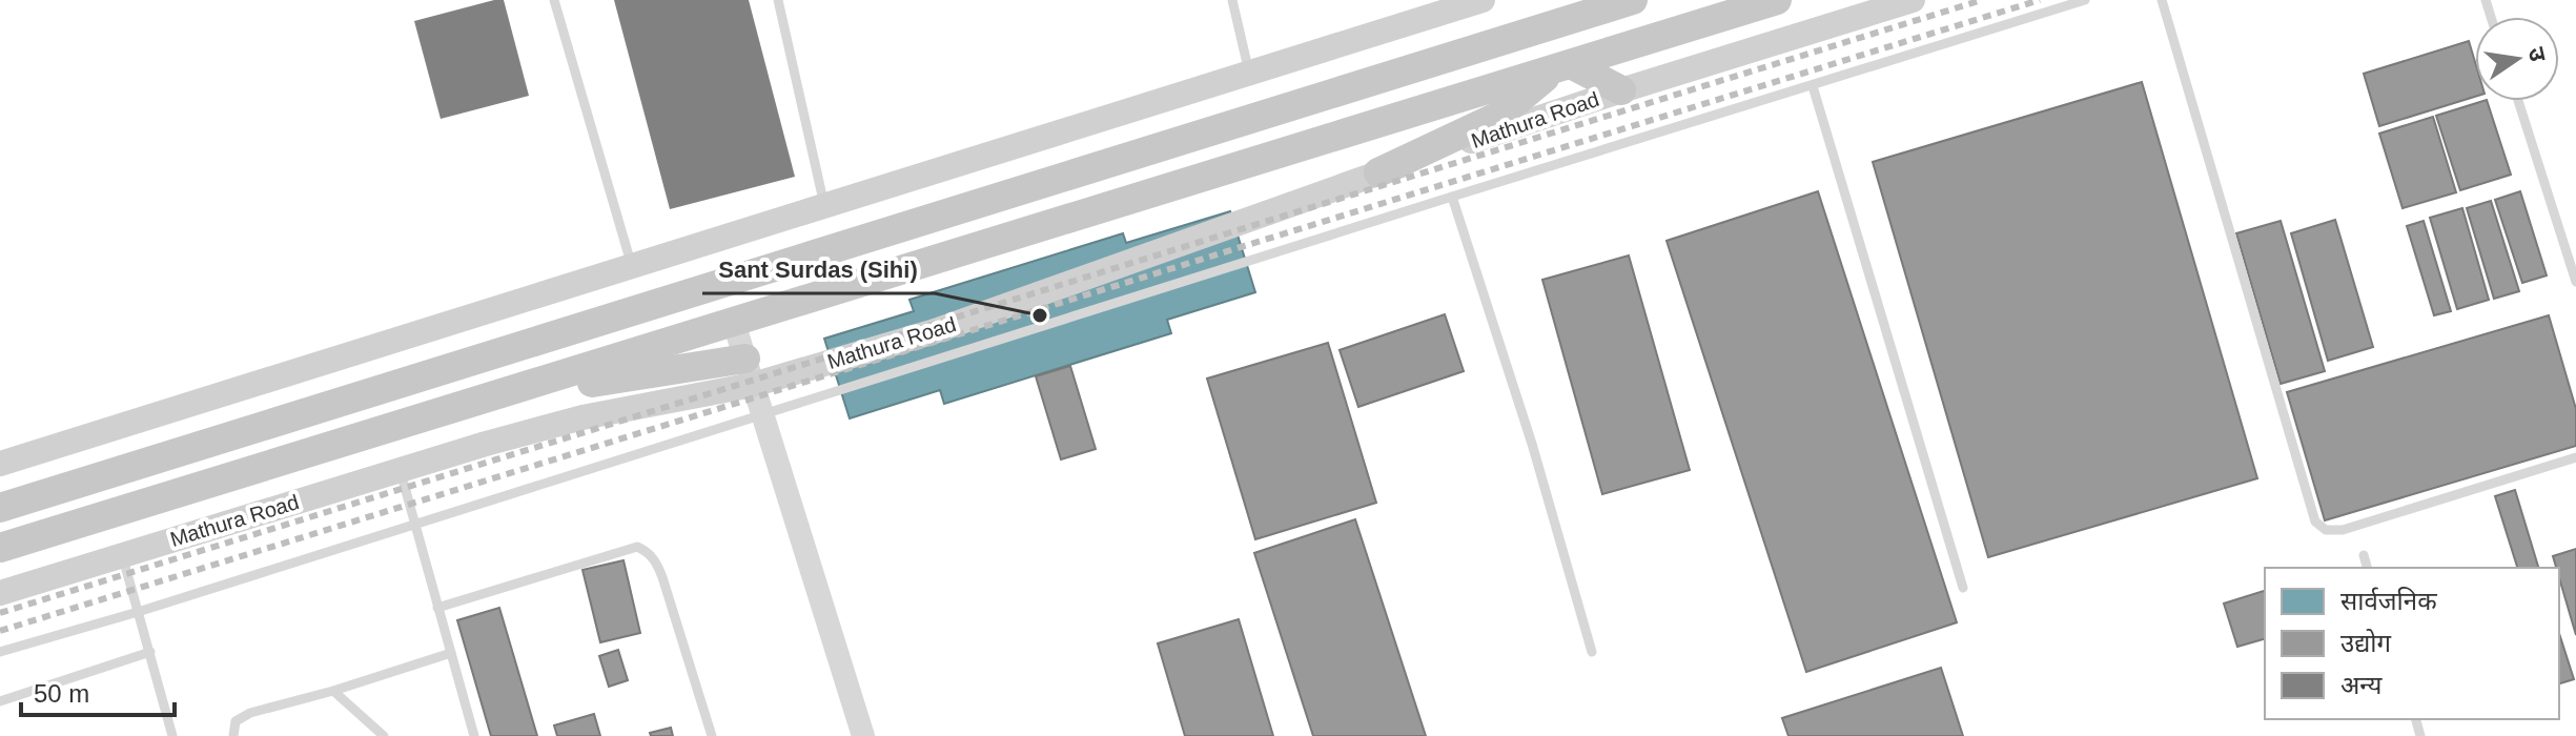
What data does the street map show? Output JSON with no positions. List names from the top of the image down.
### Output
{
  "streets": {
    "highway": ["Mathura Road"]
  },
  "places": ["Sant Surdas (Sihi)"],
  "legend": ["सार्वजनिक", "उद्योग", "अन्य"],
  "scale_bar": "50 m",
  "north": "right"
}
